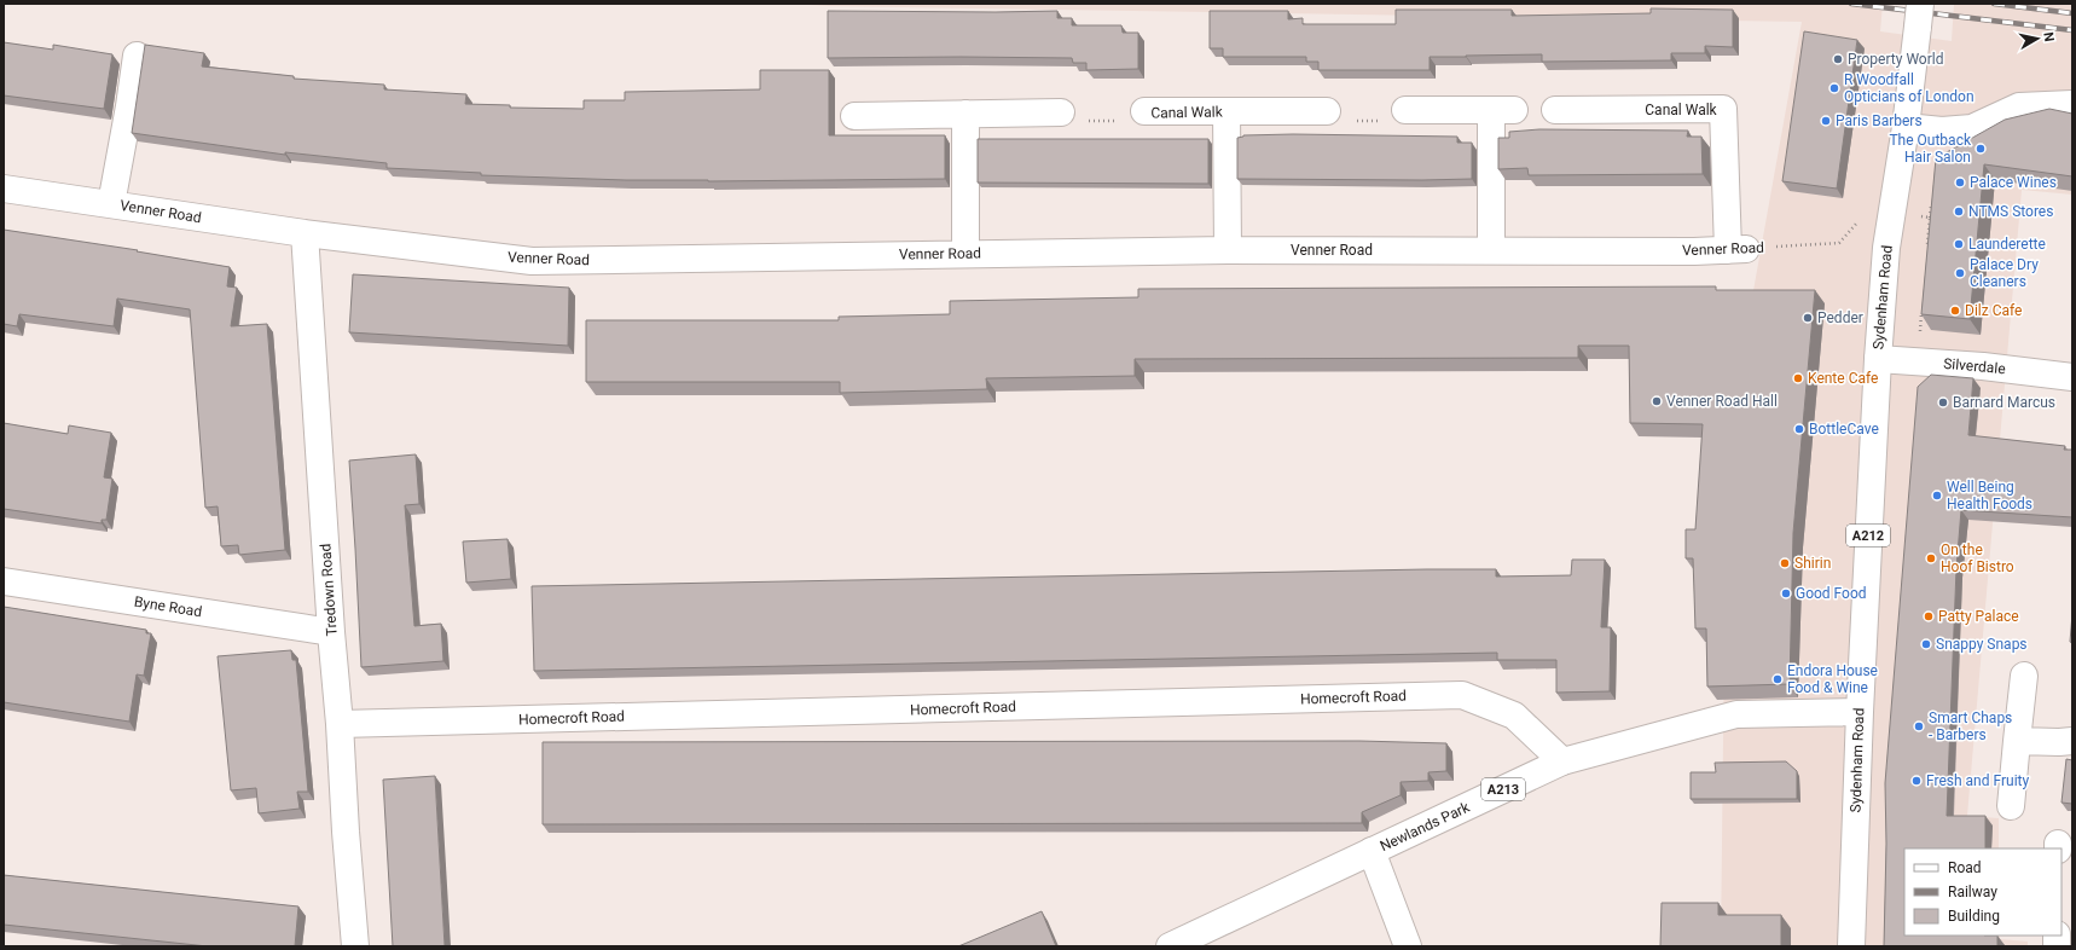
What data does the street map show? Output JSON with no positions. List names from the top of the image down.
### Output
{
  "streets": {
    "street": [
      "Canal Walk",
      "Venner Road",
      "Sydenham Road",
      "Silverdale",
      "A212",
      "Tredown Road",
      "Byne Road",
      "Homecroft Road",
      "A213",
      "Newlands Park"
    ]
  },
  "crossings": [
    ["Canal Walk", "Venner Road"],
    ["Venner Road", "Tredown Road"],
    ["Sydenham Road", "Silverdale"],
    ["Sydenham Road", "Newlands Park"],
    ["Tredown Road", "Byne Road"],
    ["Tredown Road", "Homecroft Road"],
    ["Homecroft Road", "Newlands Park"]
  ],
  "places": [
    "Property World",
    "R Woodfall Opticians of London",
    "Paris Barbers",
    "The Outback Hair Salon",
    "Palace Wines",
    "NTMS Stores",
    "Launderette",
    "Palace Dry Cleaners",
    "Dilz Cafe",
    "Pedder",
    "Kente Cafe",
    "Venner Road Hall",
    "Barnard Marcus",
    "BottleCave",
    "Well Being Health Foods",
    "On the Hoof Bistro",
    "Shirin",
    "Good Food",
    "Patty Palace",
    "Snappy Snaps",
    "Endora House Food & Wine",
    "Smart Chaps - Barbers",
    "Fresh and Fruity"
  ],
  "legend": ["Road", "Railway", "Building"],
  "north": "right"
}
